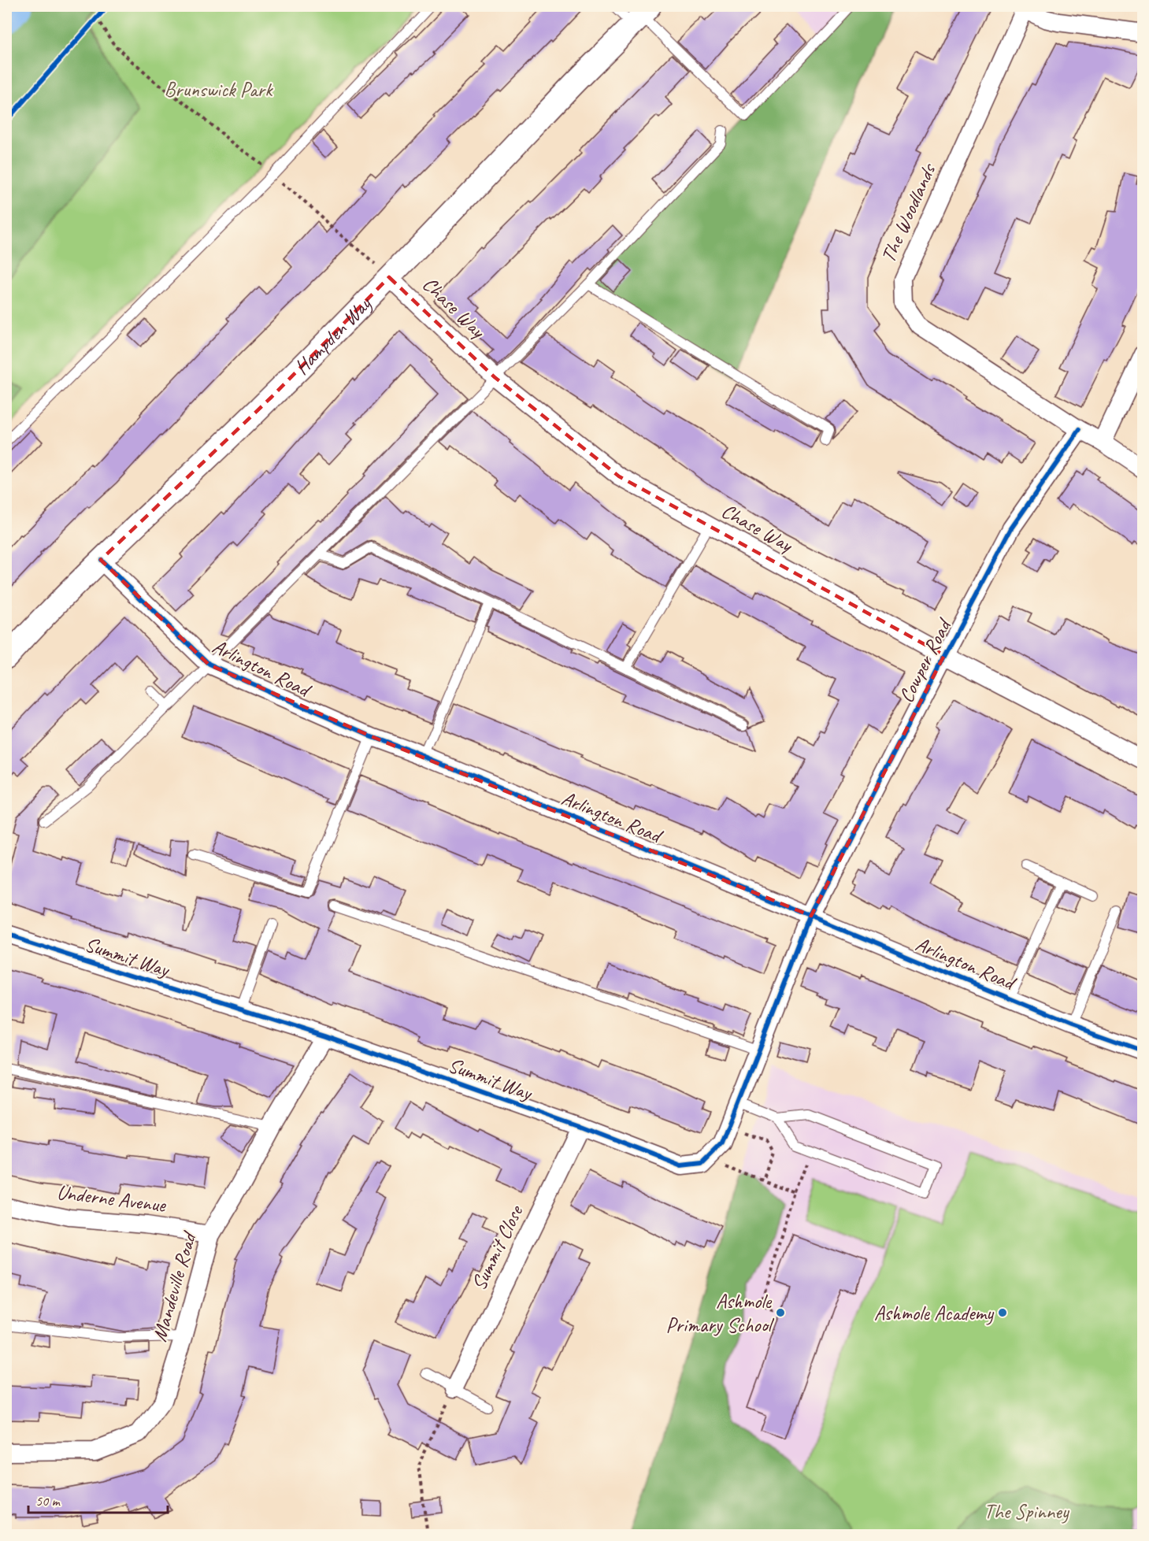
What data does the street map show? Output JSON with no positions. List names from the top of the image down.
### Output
{
  "streets": {
    "street": [
      "The Woodlands",
      "Chase Way",
      "Hampden Way",
      "Cowper Road",
      "Arlington Road",
      "Summit Way",
      "Underne Avenue",
      "Summit Close",
      "Mandeville Road"
    ]
  },
  "crossings": [
    ["The Woodlands", "Cowper Road"],
    ["Chase Way", "Hampden Way"],
    ["Chase Way", "Cowper Road"],
    ["Hampden Way", "Arlington Road"],
    ["Cowper Road", "Arlington Road"],
    ["Cowper Road", "Summit Way"],
    ["Arlington Road", "Summit Way"],
    ["Summit Way", "Summit Close"],
    ["Summit Way", "Mandeville Road"],
    ["Underne Avenue", "Mandeville Road"]
  ],
  "parks": ["Brunswick Park", "The Spinney"],
  "places": ["Ashmole Primary School", "Ashmole Academy"],
  "scale_bar": "50 m"
}
